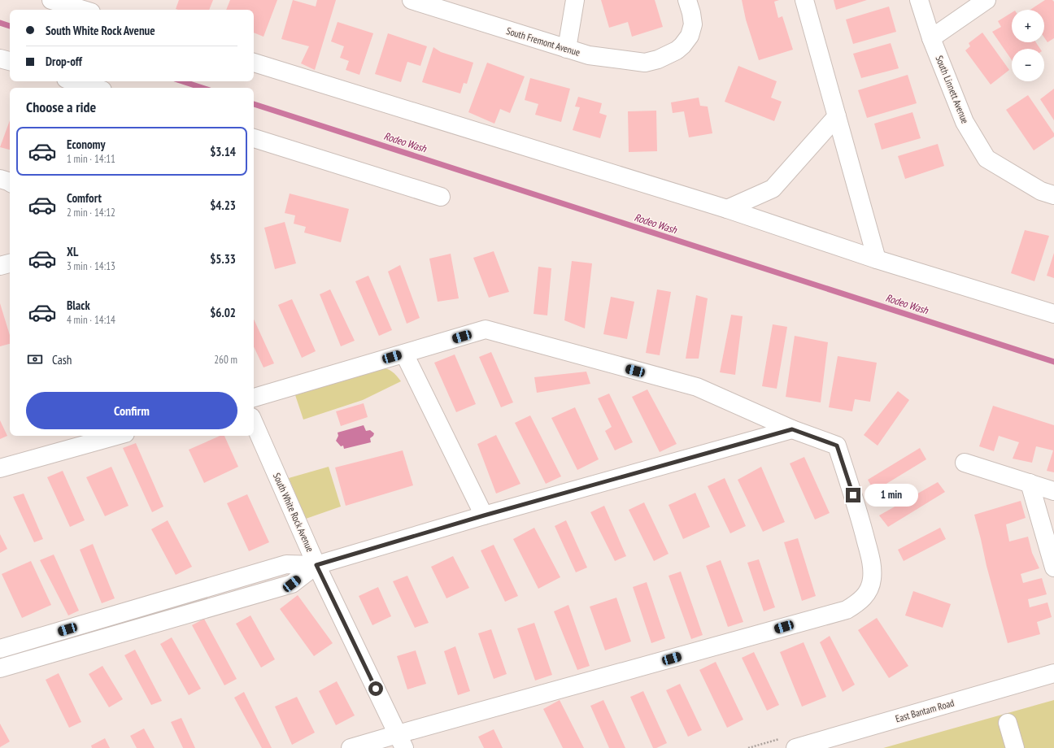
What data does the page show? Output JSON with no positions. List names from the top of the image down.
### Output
{
  "streets": {
    "street": [
      "South Fremont Avenue",
      "South Linnett Avenue",
      "South White Rock Avenue",
      "East Bantam Road"
    ]
  },
  "water": ["Rodeo Wash"],
  "page": {
    "map_buttons": ["+", "−"],
    "banner": ["South White Rock Avenue", "Drop-off"],
    "heading": "Choose a ride",
    "list": [
      {
        "name": "Economy",
        "note": "1 min · 14:11",
        "value": "$3.14"
      },
      {
        "name": "Comfort",
        "note": "2 min · 14:12",
        "value": "$4.23"
      },
      {
        "name": "XL",
        "note": "3 min · 14:13",
        "value": "$5.33"
      },
      {
        "name": "Black",
        "note": "4 min · 14:14",
        "value": "$6.02"
      }
    ],
    "pay": ["Cash", "260 m"],
    "buttons": "Confirm",
    "bubble": "1 min"
  }
}
